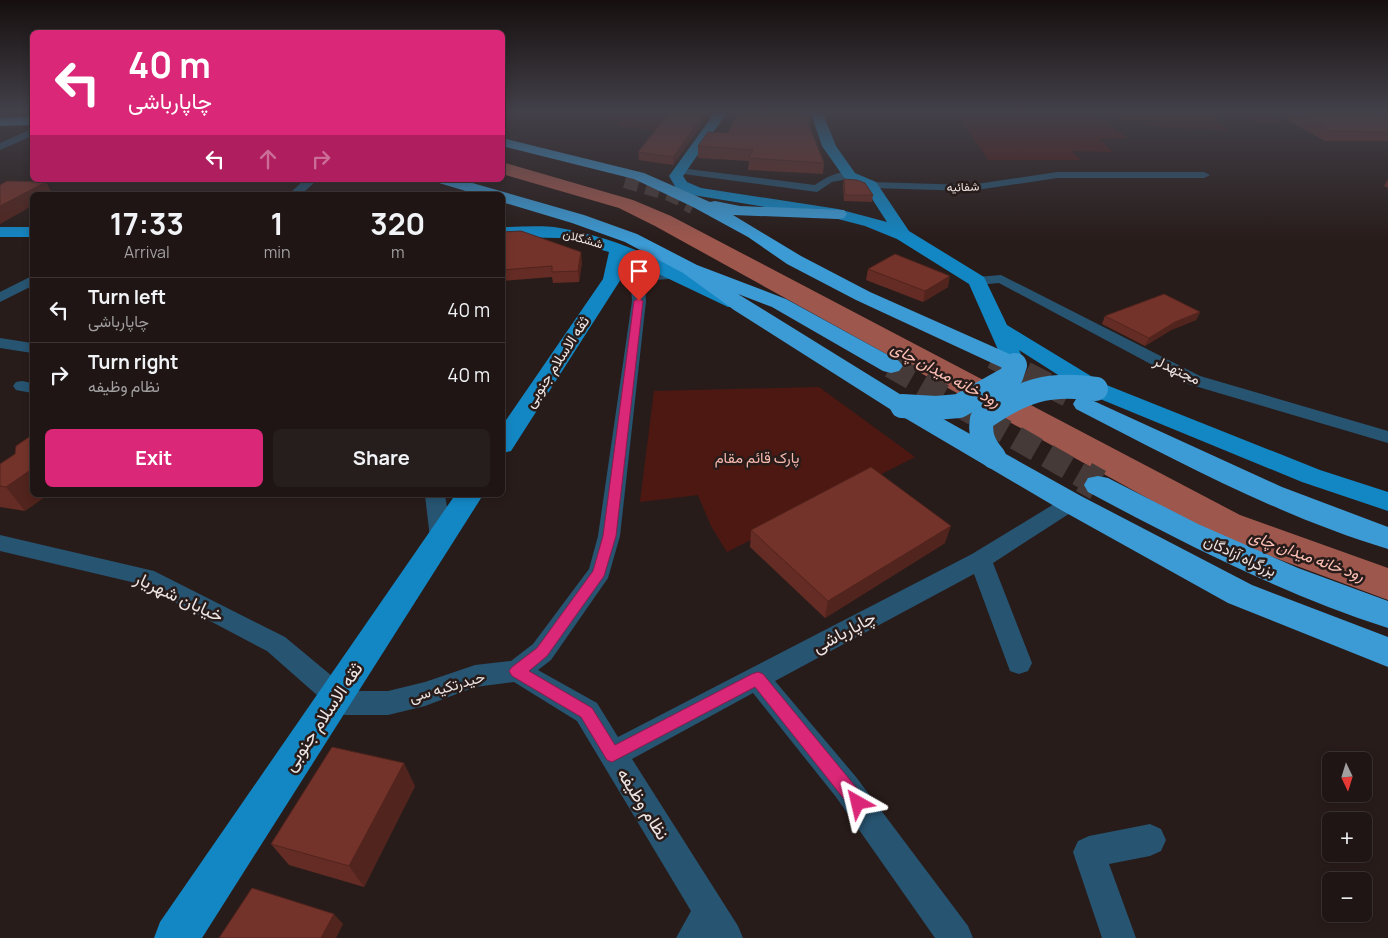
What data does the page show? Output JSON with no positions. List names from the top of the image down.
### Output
{
  "streets": {
    "highway": ["بزرگراه آزادگان"],
    "main road": ["شفائیه", "ششگلان", "ثقه الاسلام جنوبی"],
    "street": [
      "مجتهدلر",
      "خیابان شهریار",
      "چاپارباشی",
      "حیدرتکیه سی",
      "نظام وظیفه"
    ]
  },
  "crossings": [
    ["ششگلان", "ثقه الاسلام جنوبی"],
    ["ثقه الاسلام جنوبی", "خیابان شهریار"],
    ["ثقه الاسلام جنوبی", "حیدرتکیه سی"],
    ["خیابان شهریار", "حیدرتکیه سی"],
    ["چاپارباشی", "نظام وظیفه"],
    ["حیدرتکیه سی", "نظام وظیفه"]
  ],
  "water": ["رود خانه میدان چای"],
  "parks": ["پارک قائم مقام"],
  "north": "bottom",
  "page": {
    "turn": ["40 m", "چاپارباشی"],
    "eta": [
      "17:33",
      "Arrival",
      "1",
      "min",
      "320",
      "m"
    ],
    "list": [
      {
        "name": "Turn left",
        "note": "چاپارباشی",
        "value": "40 m"
      },
      {
        "name": "Turn right",
        "note": "نظام وظیفه",
        "value": "40 m"
      }
    ],
    "buttons": ["Exit", "Share"],
    "map_buttons": ["+", "−"]
  }
}
